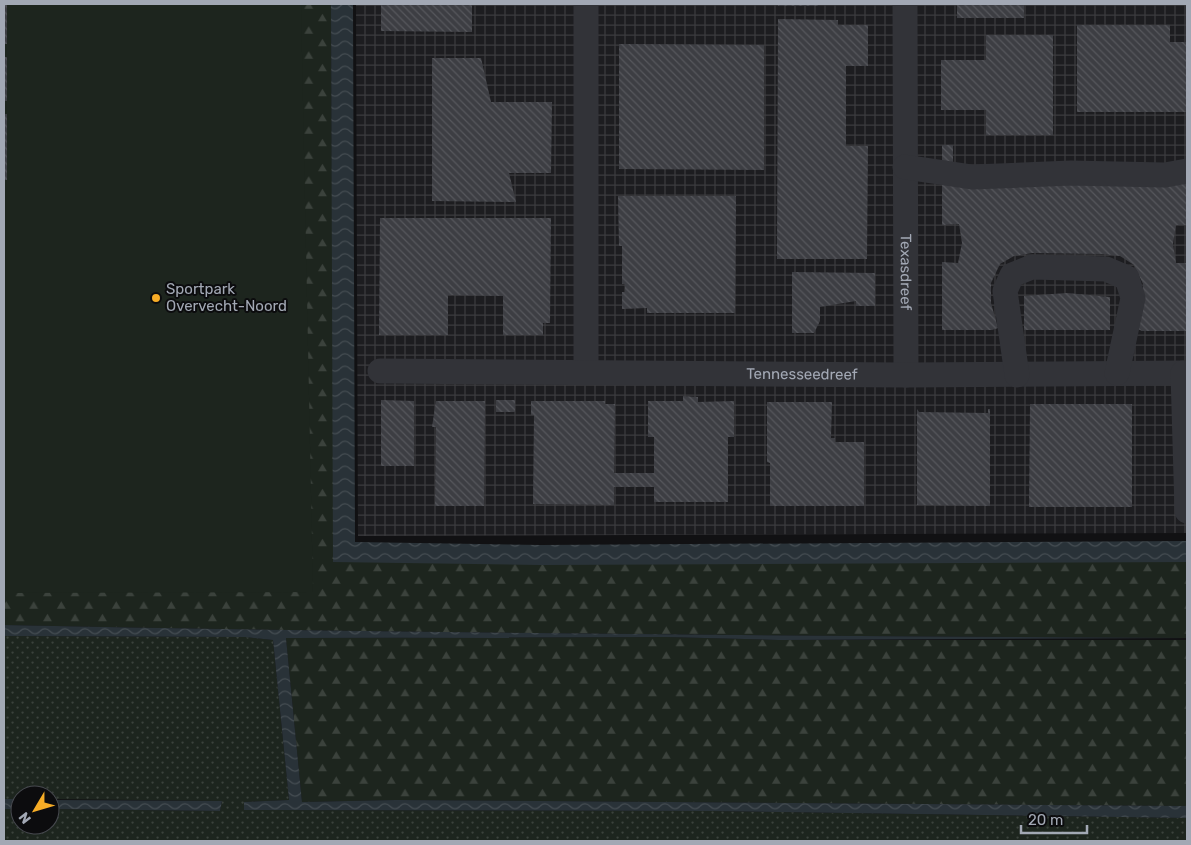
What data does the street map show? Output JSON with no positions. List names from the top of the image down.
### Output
{
  "streets": {
    "street": ["Texasdreef", "Tennesseedreef"]
  },
  "crossings": [
    ["Texasdreef", "Tennesseedreef"]
  ],
  "places": ["Sportpark Overvecht-Noord"],
  "scale_bar": "20 m",
  "north": "bottom left"
}
